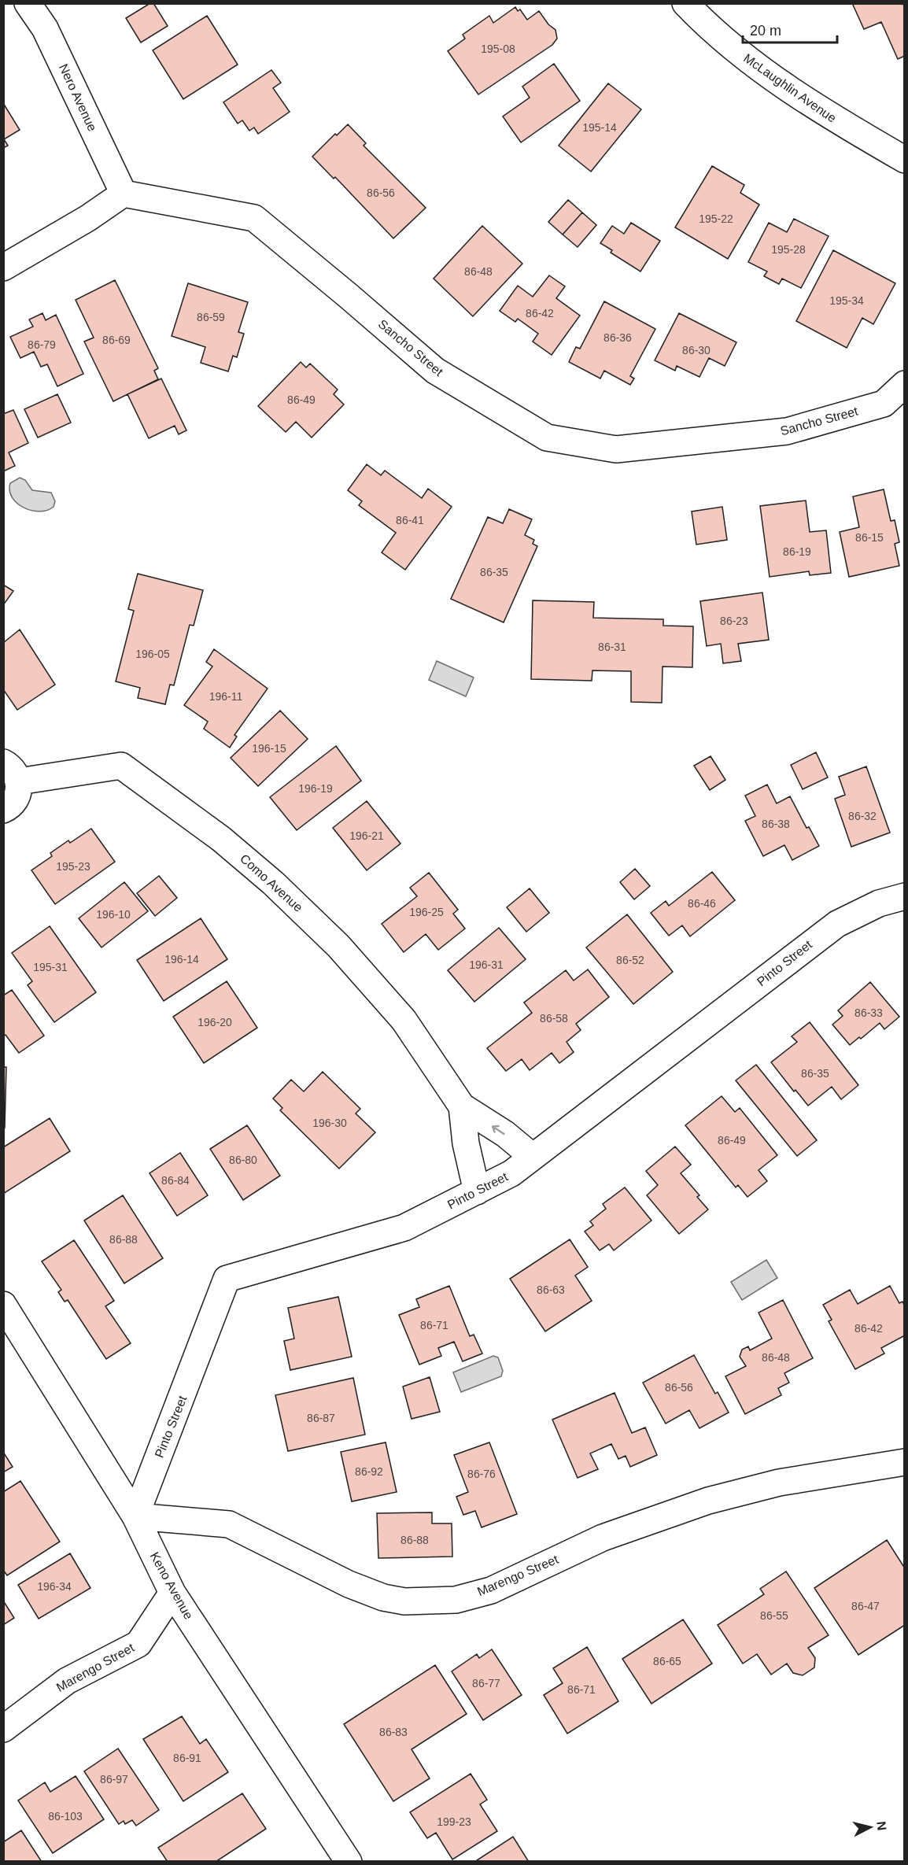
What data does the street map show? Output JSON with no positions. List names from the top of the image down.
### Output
{
  "streets": {
    "street": [
      "McLaughlin Avenue",
      "Nero Avenue",
      "Sancho Street",
      "Como Avenue",
      "Pinto Street",
      "Marengo Street",
      "Keno Avenue"
    ]
  },
  "crossings": [
    ["Nero Avenue", "Sancho Street"],
    ["Como Avenue", "Pinto Street"],
    ["Pinto Street", "Marengo Street"],
    ["Pinto Street", "Keno Avenue"],
    ["Marengo Street", "Keno Avenue"]
  ],
  "house_numbers": [
    "195-08",
    "195-14",
    "86-56",
    "195-22",
    "195-28",
    "86-48",
    "195-34",
    "86-42",
    "86-59",
    "86-36",
    "86-69",
    "86-79",
    "86-30",
    "86-49",
    "86-41",
    "86-15",
    "86-19",
    "86-35",
    "86-23",
    "86-31",
    "196-05",
    "196-11",
    "196-15",
    "196-19",
    "86-32",
    "86-38",
    "196-21",
    "195-23",
    "86-46",
    "196-25",
    "196-10",
    "196-14",
    "86-52",
    "196-31",
    "195-31",
    "86-33",
    "86-58",
    "196-20",
    "86-35",
    "196-30",
    "86-49",
    "86-80",
    "86-84",
    "86-88",
    "86-63",
    "86-71",
    "86-42",
    "86-48",
    "86-56",
    "86-87",
    "86-92",
    "86-76",
    "86-88",
    "196-34",
    "86-47",
    "86-55",
    "86-65",
    "86-77",
    "86-71",
    "86-83",
    "86-91",
    "86-97",
    "86-103",
    "199-23"
  ],
  "scale_bar": "20 m",
  "north": "right"
}
